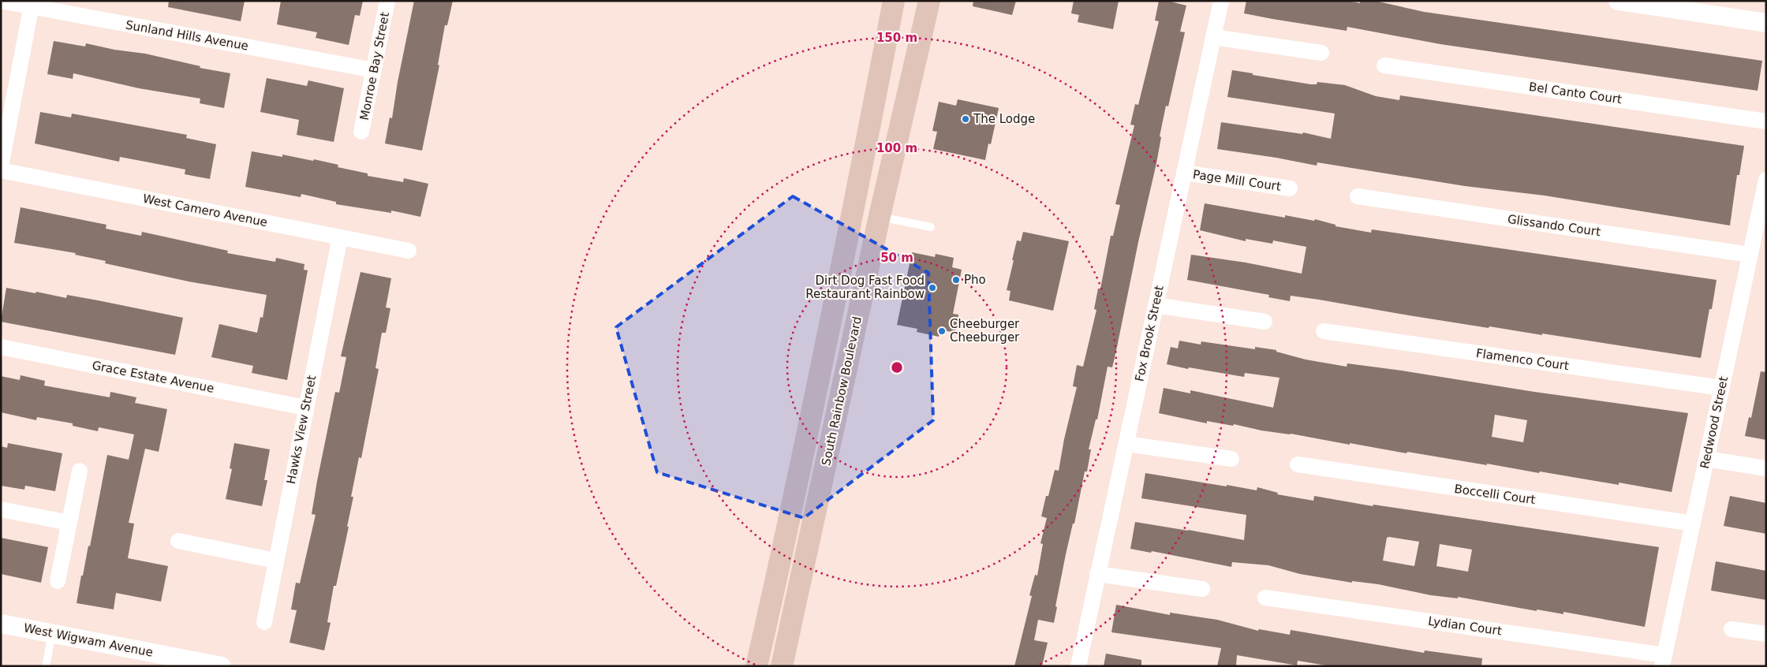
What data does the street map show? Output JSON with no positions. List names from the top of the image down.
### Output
{
  "streets": {
    "main road": ["South Rainbow Boulevard"],
    "street": [
      "Sunland Hills Avenue",
      "Monroe Bay Street",
      "Bel Canto Court",
      "Page Mill Court",
      "West Camero Avenue",
      "Glissando Court",
      "Fox Brook Street",
      "Flamenco Court",
      "Grace Estate Avenue",
      "Redwood Street",
      "Hawks View Street",
      "Boccelli Court",
      "Lydian Court",
      "West Wigwam Avenue"
    ]
  },
  "crossings": [
    ["Sunland Hills Avenue", "Monroe Bay Street"],
    ["Page Mill Court", "Fox Brook Street"],
    ["West Camero Avenue", "Hawks View Street"],
    ["Glissando Court", "Redwood Street"],
    ["Flamenco Court", "Redwood Street"],
    ["Grace Estate Avenue", "Hawks View Street"],
    ["Redwood Street", "Boccelli Court"],
    ["Redwood Street", "Lydian Court"]
  ],
  "places": [
    "The Lodge",
    "Pho",
    "Dirt Dog Fast Food Restaurant Rainbow",
    "Cheeburger Cheeburger"
  ],
  "rings": ["150 m", "100 m", "50 m"]
}
